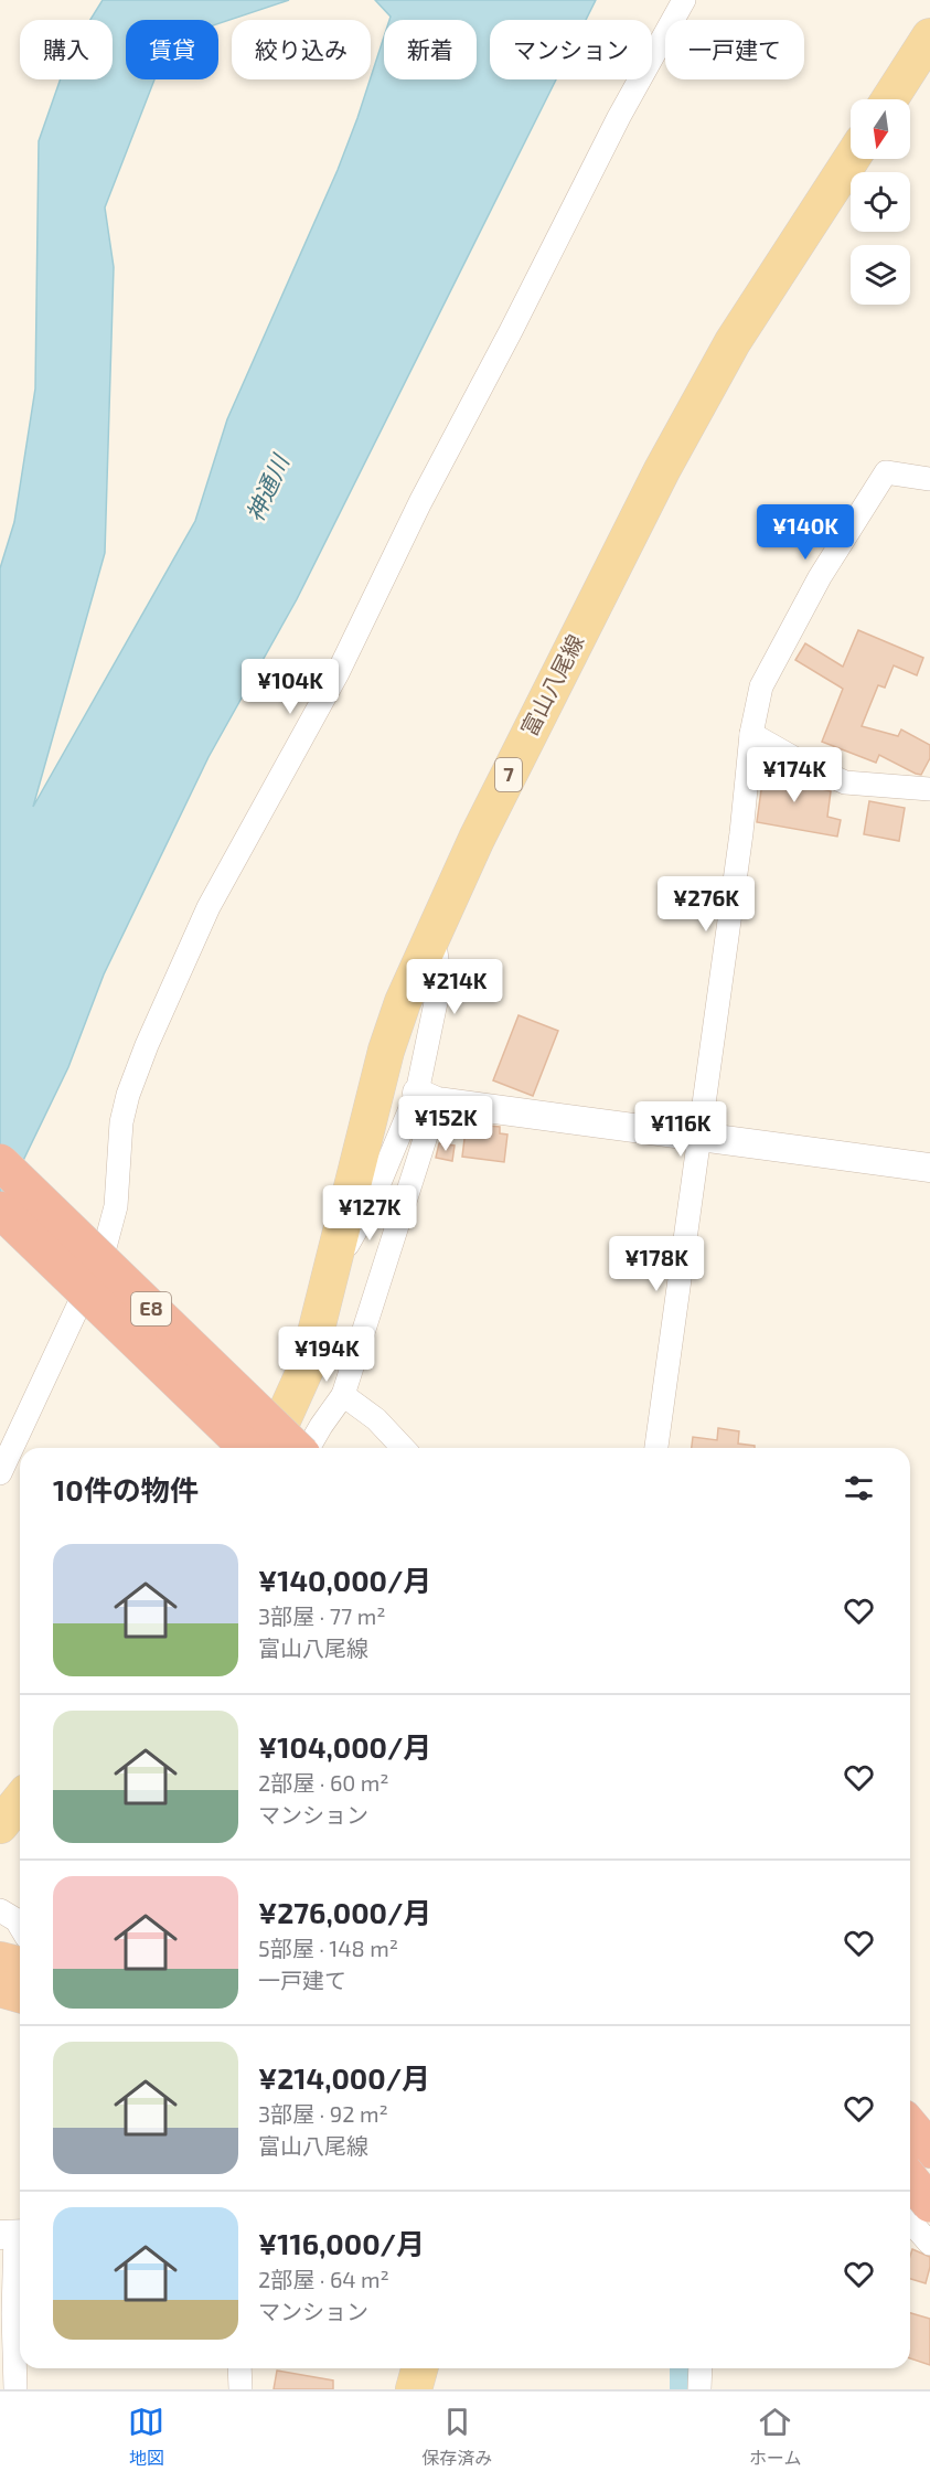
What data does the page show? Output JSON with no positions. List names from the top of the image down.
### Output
{
  "streets": {
    "highway": ["E8"],
    "main road": ["富山八尾線", "7"]
  },
  "water": ["神通川"],
  "north": "bottom",
  "page": {
    "chip": [
      "購入",
      "賃貸",
      "絞り込み",
      "新着",
      "マンション",
      "一戸建て"
    ],
    "price": [
      "¥140K",
      "¥104K",
      "¥174K",
      "¥276K",
      "¥214K",
      "¥152K",
      "¥116K",
      "¥127K",
      "¥178K",
      "¥194K"
    ],
    "heading": "10件の物件",
    "list": [
      {
        "name": "¥140,000/月",
        "note": "3部屋 · 77 m² · 富山八尾線"
      },
      {
        "name": "¥104,000/月",
        "note": "2部屋 · 60 m² · マンション"
      },
      {
        "name": "¥276,000/月",
        "note": "5部屋 · 148 m² · 一戸建て"
      },
      {
        "name": "¥214,000/月",
        "note": "3部屋 · 92 m² · 富山八尾線"
      },
      {
        "name": "¥116,000/月",
        "note": "2部屋 · 64 m² · マンション"
      }
    ],
    "tabs": ["地図", "保存済み", "ホーム"]
  }
}
